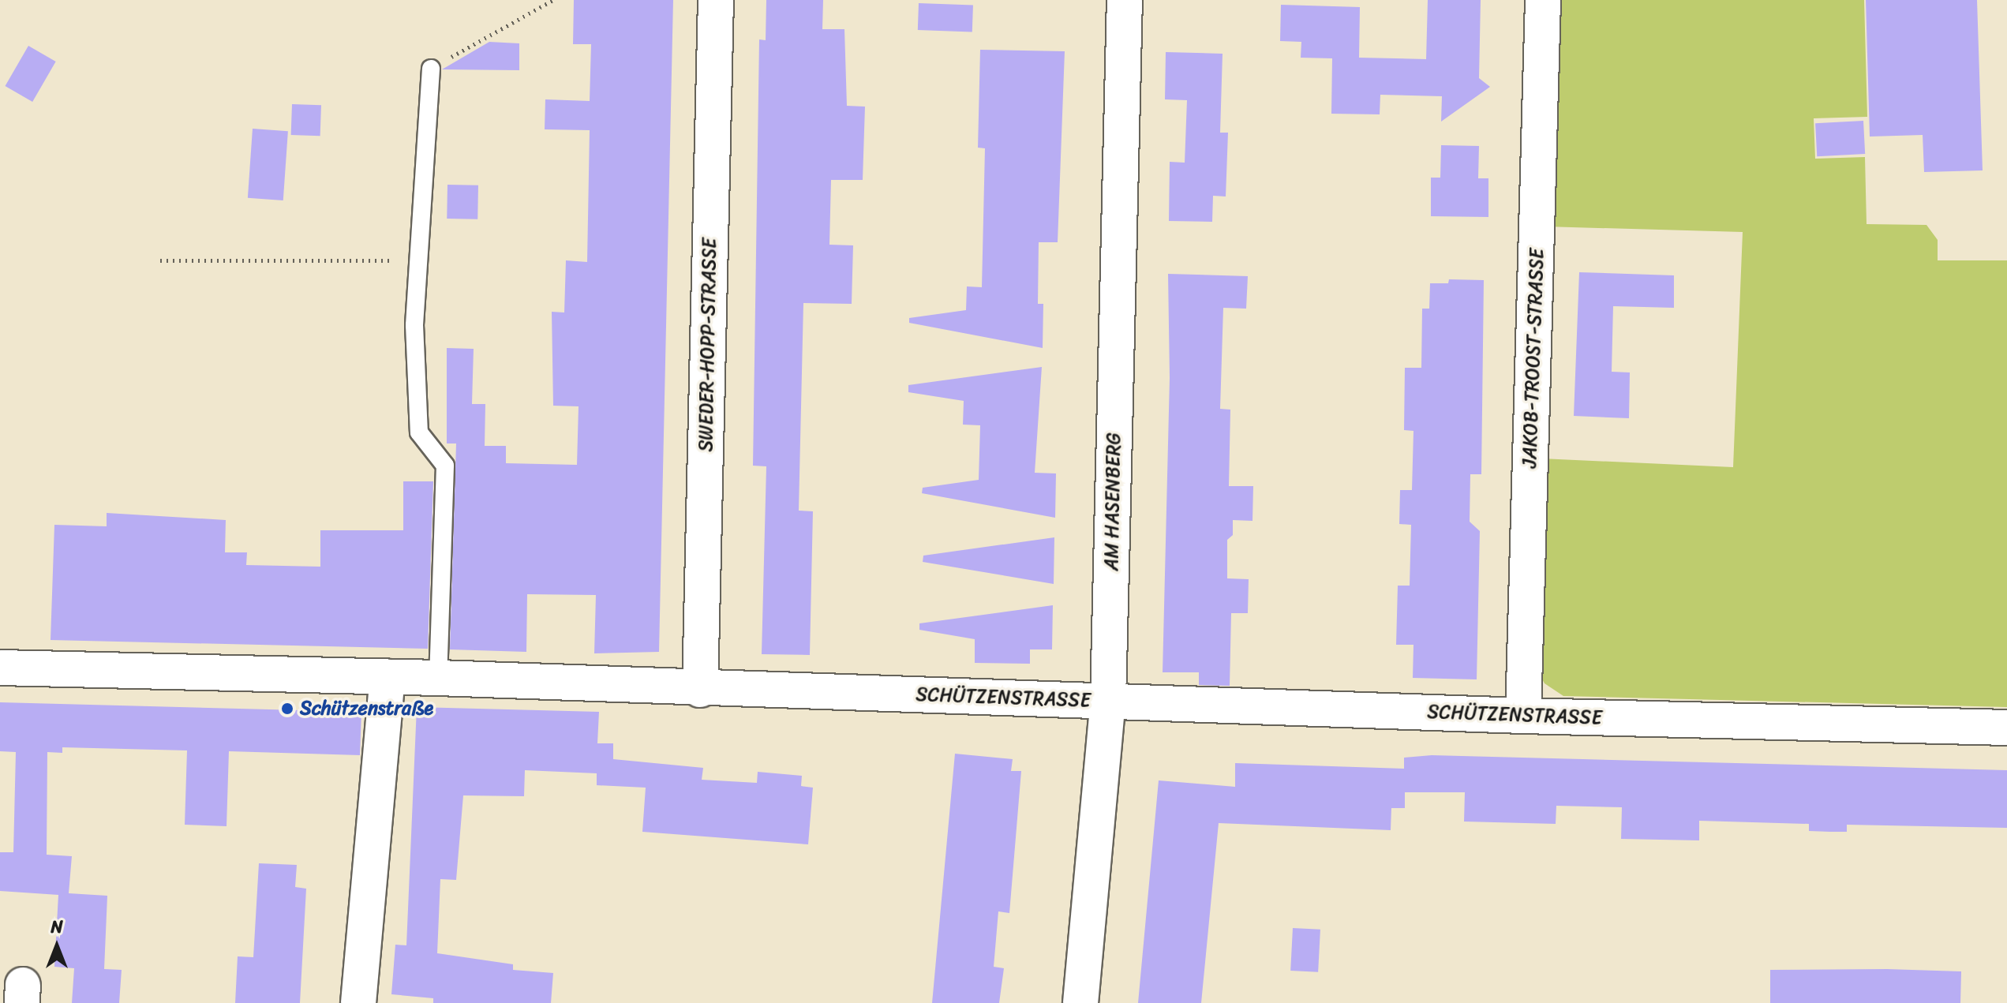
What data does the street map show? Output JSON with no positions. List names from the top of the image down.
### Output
{
  "streets": {
    "street": [
      "SWEDER-HOPP-STRASSE",
      "JAKOB-TROOST-STRASSE",
      "AM HASENBERG",
      "SCHÜTZENSTRASSE"
    ]
  },
  "crossings": [
    ["SWEDER-HOPP-STRASSE", "SCHÜTZENSTRASSE"],
    ["JAKOB-TROOST-STRASSE", "SCHÜTZENSTRASSE"],
    ["AM HASENBERG", "SCHÜTZENSTRASSE"]
  ],
  "places": ["Schützenstraße"],
  "north": "top"
}
